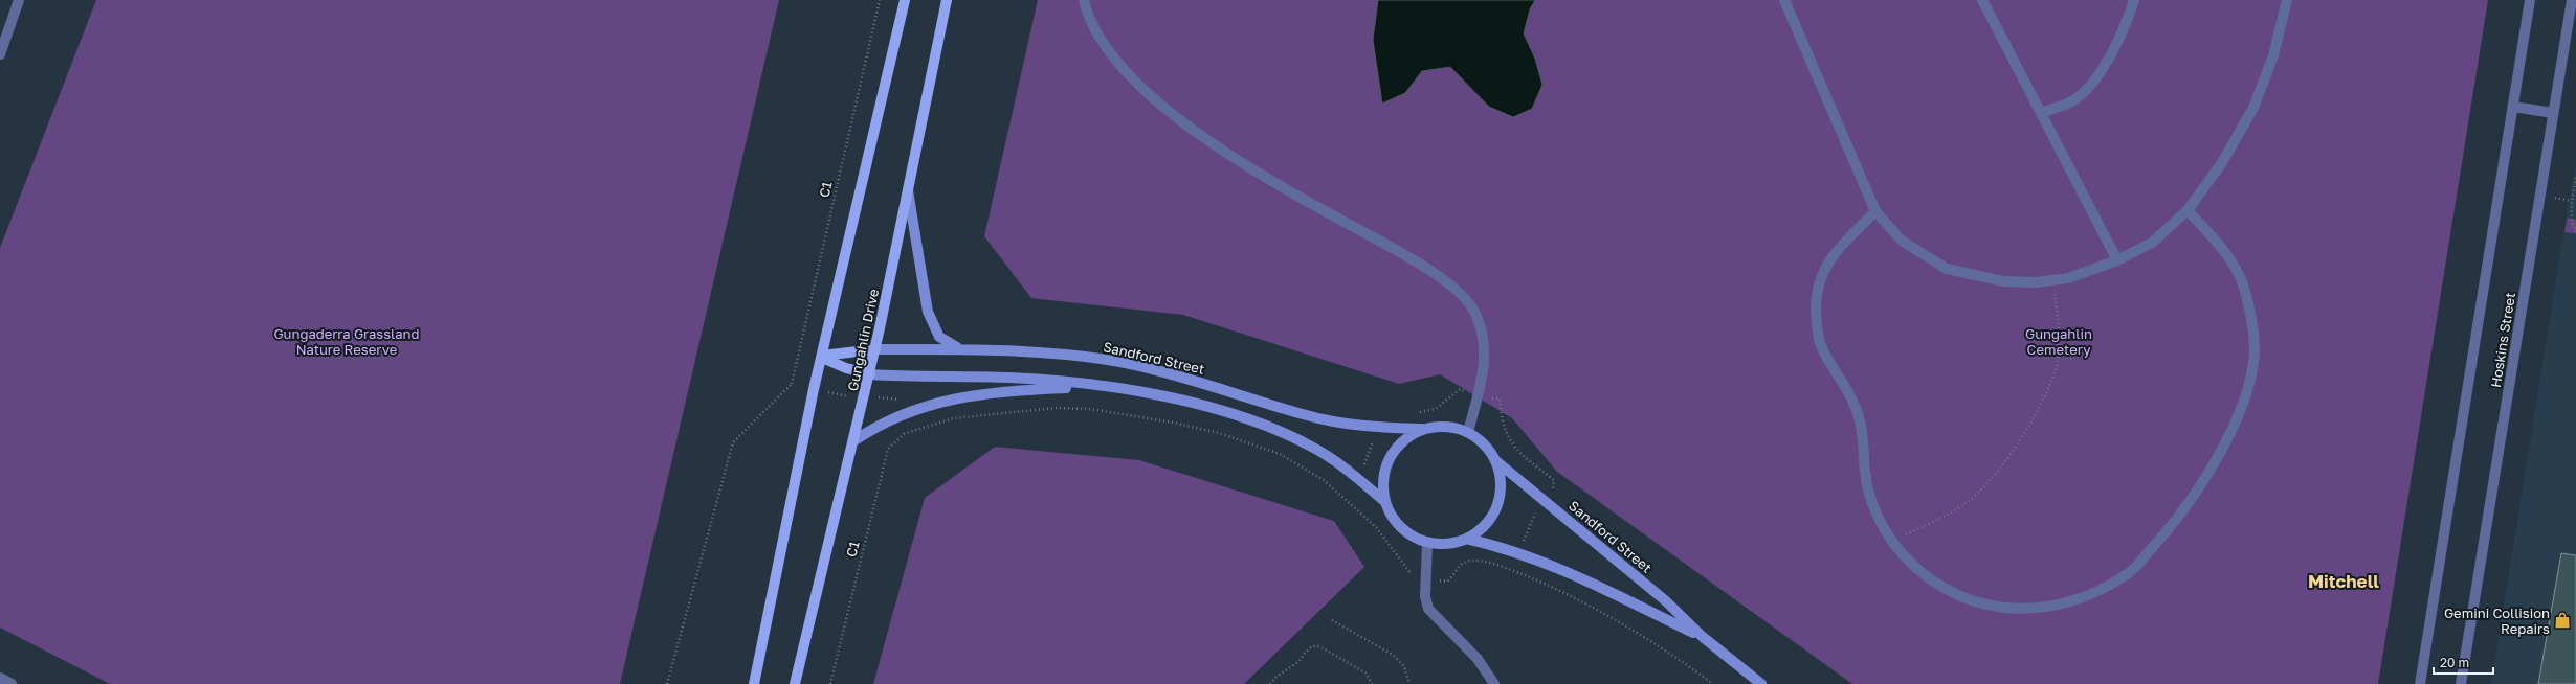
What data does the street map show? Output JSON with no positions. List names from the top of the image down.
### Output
{
  "streets": {
    "main road": ["Gungahlin Drive", "Sandford Street"],
    "street": ["Hoskins Street"],
    "path": ["C1"]
  },
  "crossings": [
    ["Gungahlin Drive", "Sandford Street"]
  ],
  "districts": ["Mitchell"],
  "parks": ["Gungaderra Grassland Nature Reserve", "Gungahlin Cemetery"],
  "places": {
    "shop": ["Gemini Collision Repairs"]
  },
  "scale_bar": "20 m"
}
